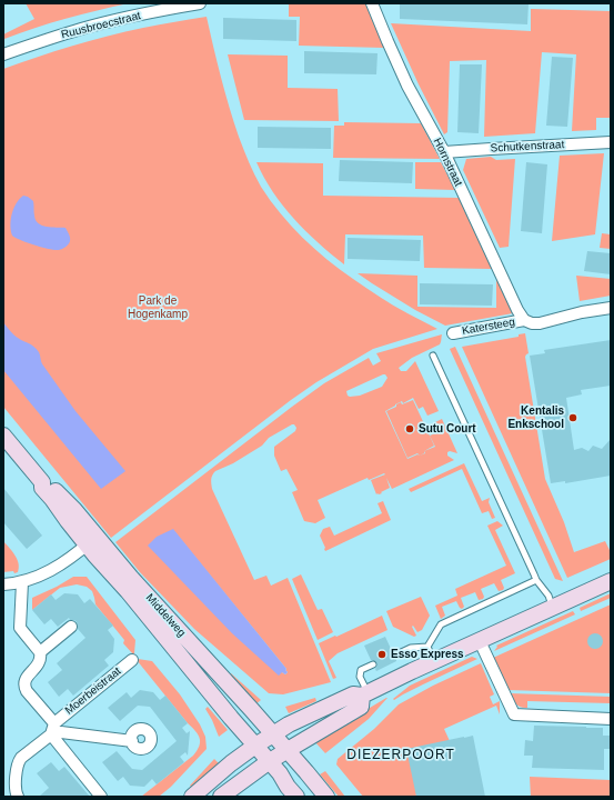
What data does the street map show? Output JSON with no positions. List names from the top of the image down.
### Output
{
  "streets": {
    "main road": ["Middelweg"],
    "street": [
      "Ruusbroecstraat",
      "Schutkenstraat",
      "Hornstraat",
      "Katersteeg",
      "Moerbeistraat"
    ]
  },
  "crossings": [
    ["Schutkenstraat", "Hornstraat"],
    ["Hornstraat", "Katersteeg"]
  ],
  "districts": ["DIEZERPOORT"],
  "parks": ["Park de Hogenkamp"],
  "places": ["Kentalis Enkschool", "Sutu Court", "Esso Express"]
}
